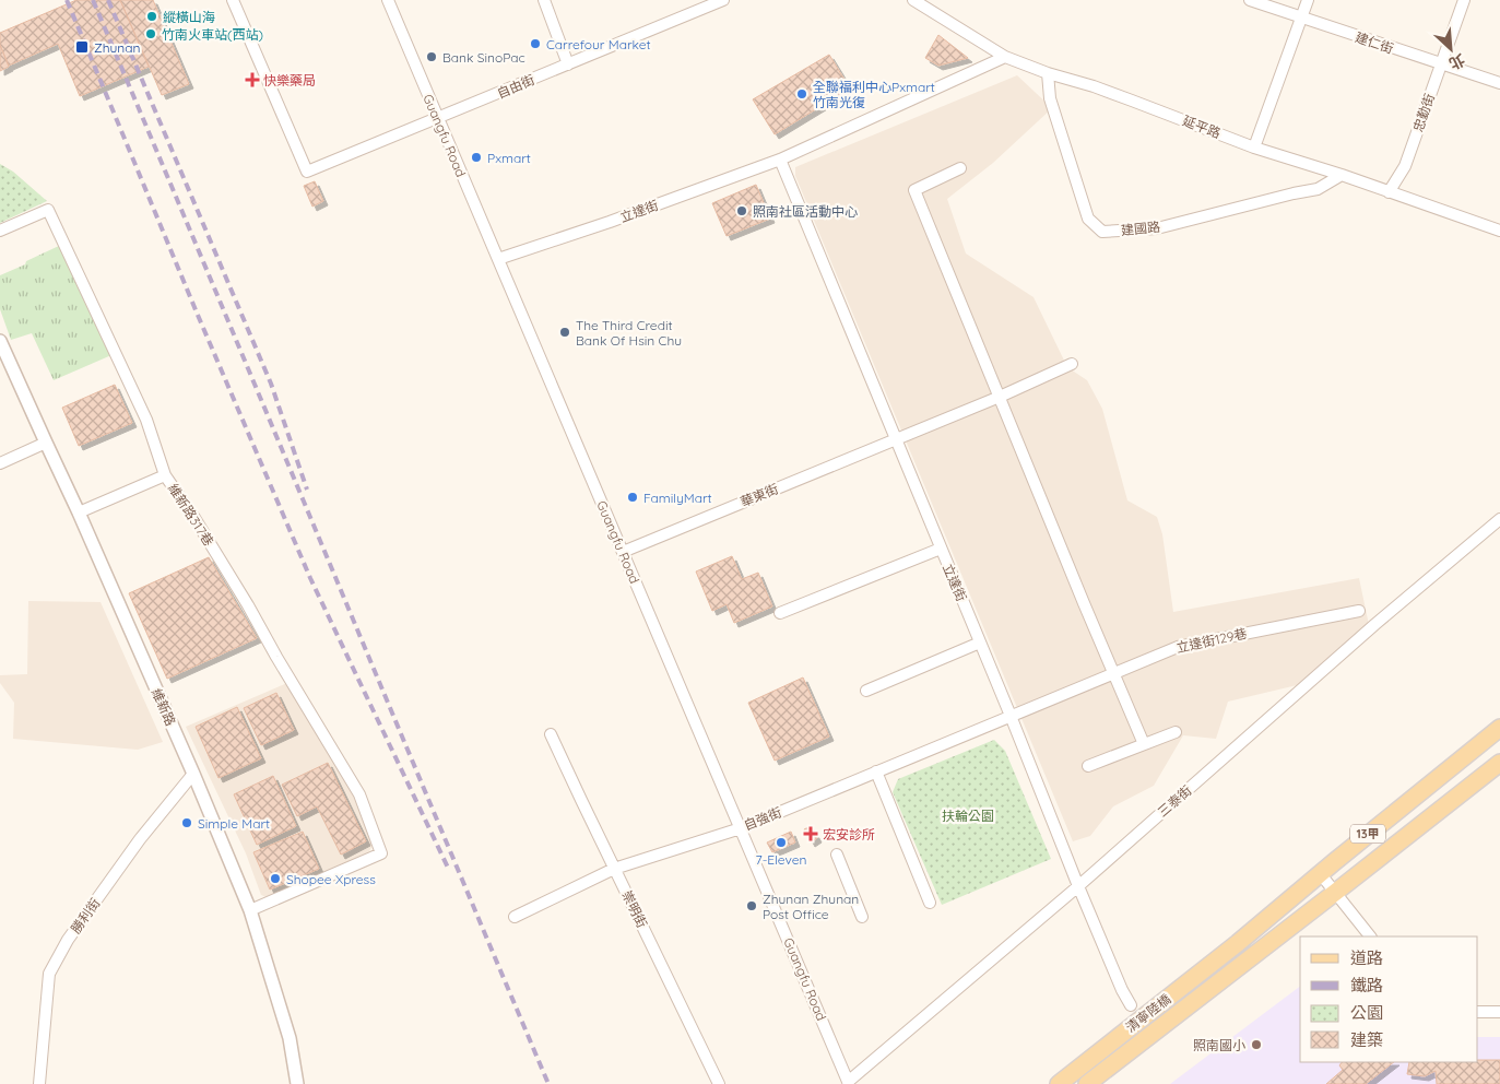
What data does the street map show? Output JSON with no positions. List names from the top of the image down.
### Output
{
  "streets": {
    "main road": ["13甲", "清寧陸橋"],
    "street": [
      "建仁街",
      "自由街",
      "忠勤街",
      "延平路",
      "Guangfu Road",
      "立達街",
      "建國路",
      "華東街",
      "維新路317巷",
      "立達街129巷",
      "維新路",
      "三泰街",
      "自強街",
      "崇明街",
      "勝利街"
    ]
  },
  "crossings": [
    ["建仁街", "忠勤街"],
    ["自由街", "Guangfu Road"],
    ["忠勤街", "延平路"],
    ["延平路", "立達街"],
    ["延平路", "建國路"],
    ["Guangfu Road", "立達街"],
    ["Guangfu Road", "華東街"],
    ["Guangfu Road", "三泰街"],
    ["Guangfu Road", "自強街"],
    ["立達街", "華東街"],
    ["立達街", "立達街129巷"],
    ["立達街", "三泰街"],
    ["立達街", "自強街"],
    ["維新路317巷", "維新路"],
    ["立達街129巷", "自強街"],
    ["維新路", "勝利街"],
    ["自強街", "崇明街"],
    ["13甲", "清寧陸橋"]
  ],
  "parks": ["扶輪公園"],
  "places": {
    "other": [
      "縱橫山海",
      "竹南火車站(西站)",
      "Carrefour Market",
      "Bank SinoPac",
      "全聯福利中心Pxmart 竹南光復",
      "Pxmart",
      "照南社區活動中心",
      "The Third Credit Bank Of Hsin Chu",
      "FamilyMart",
      "Simple Mart",
      "7-Eleven",
      "Shopee Xpress",
      "Zhunan Zhunan Post Office",
      "照南國小"
    ],
    "transit": ["Zhunan"],
    "health": ["快樂藥局", "宏安診所"]
  },
  "legend": [
    "道路",
    "鐵路",
    "公園",
    "建築"
  ],
  "north": "bottom right"
}
